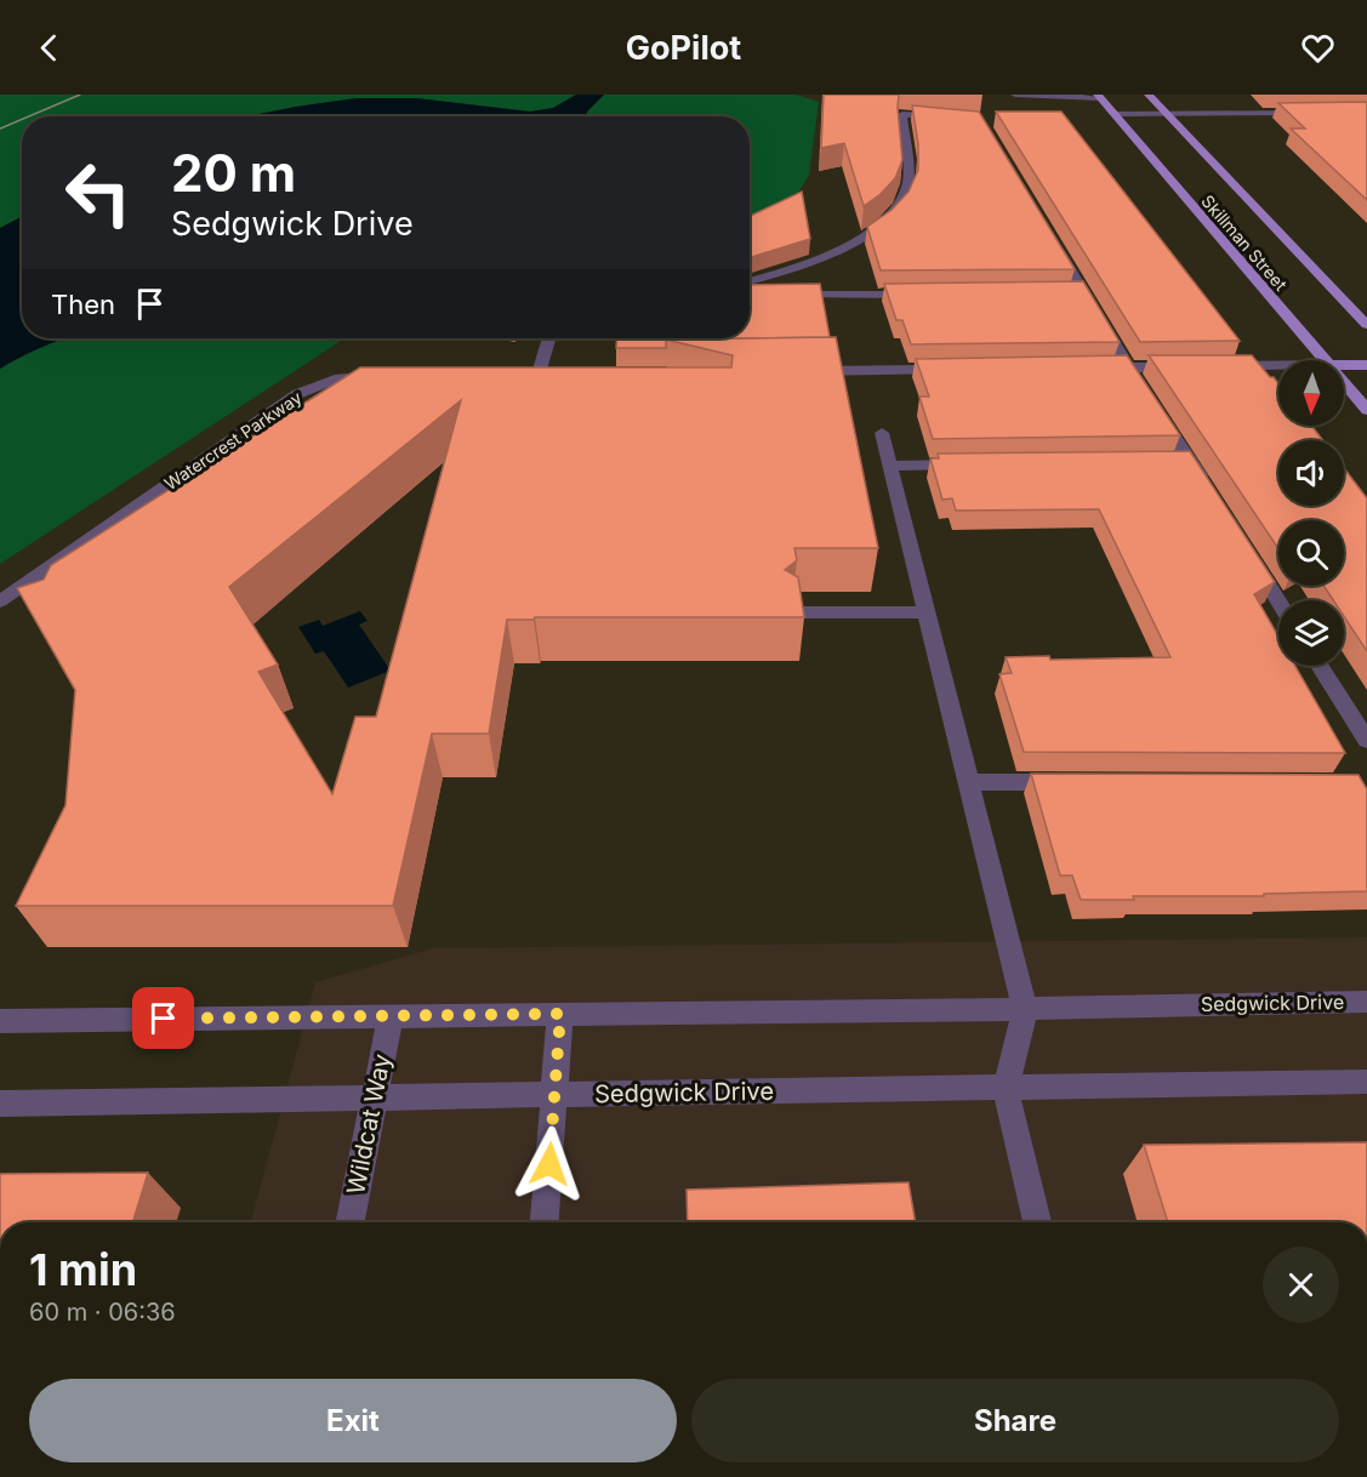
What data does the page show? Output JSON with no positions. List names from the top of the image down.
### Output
{
  "streets": {
    "main road": ["Skillman Street"],
    "street": ["Watercrest Parkway", "Sedgwick Drive", "Wildcat Way"]
  },
  "crossings": [
    ["Sedgwick Drive", "Wildcat Way"]
  ],
  "north": "bottom",
  "page": {
    "header": "GoPilot",
    "turn": ["20 m", "Sedgwick Drive"],
    "then": "Then",
    "heading": ["1 min", "60 m · 06:36"],
    "buttons": ["Exit", "Share"]
  }
}
